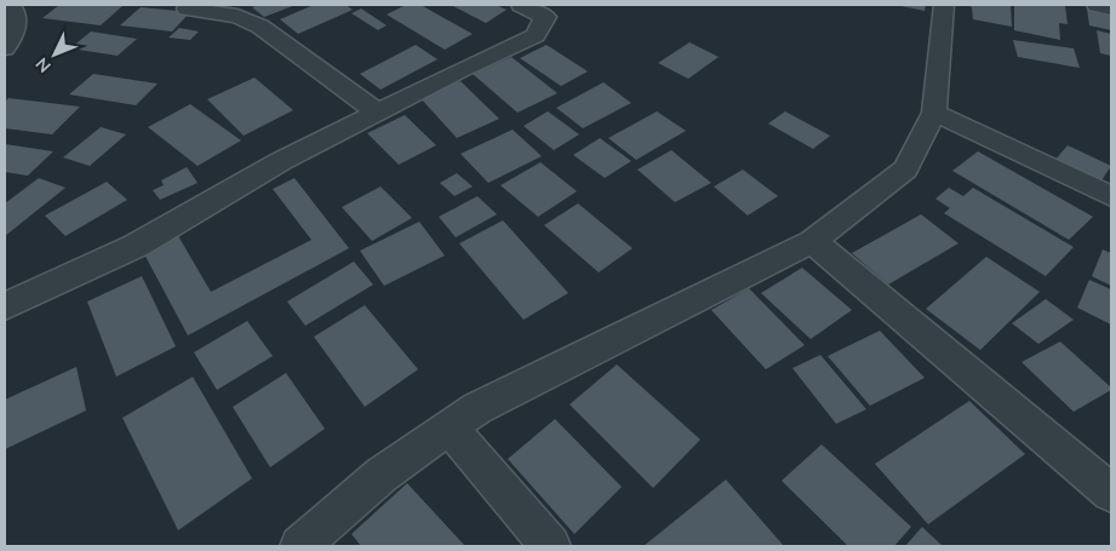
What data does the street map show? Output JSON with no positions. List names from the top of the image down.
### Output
{
  "north": "bottom left"
}
